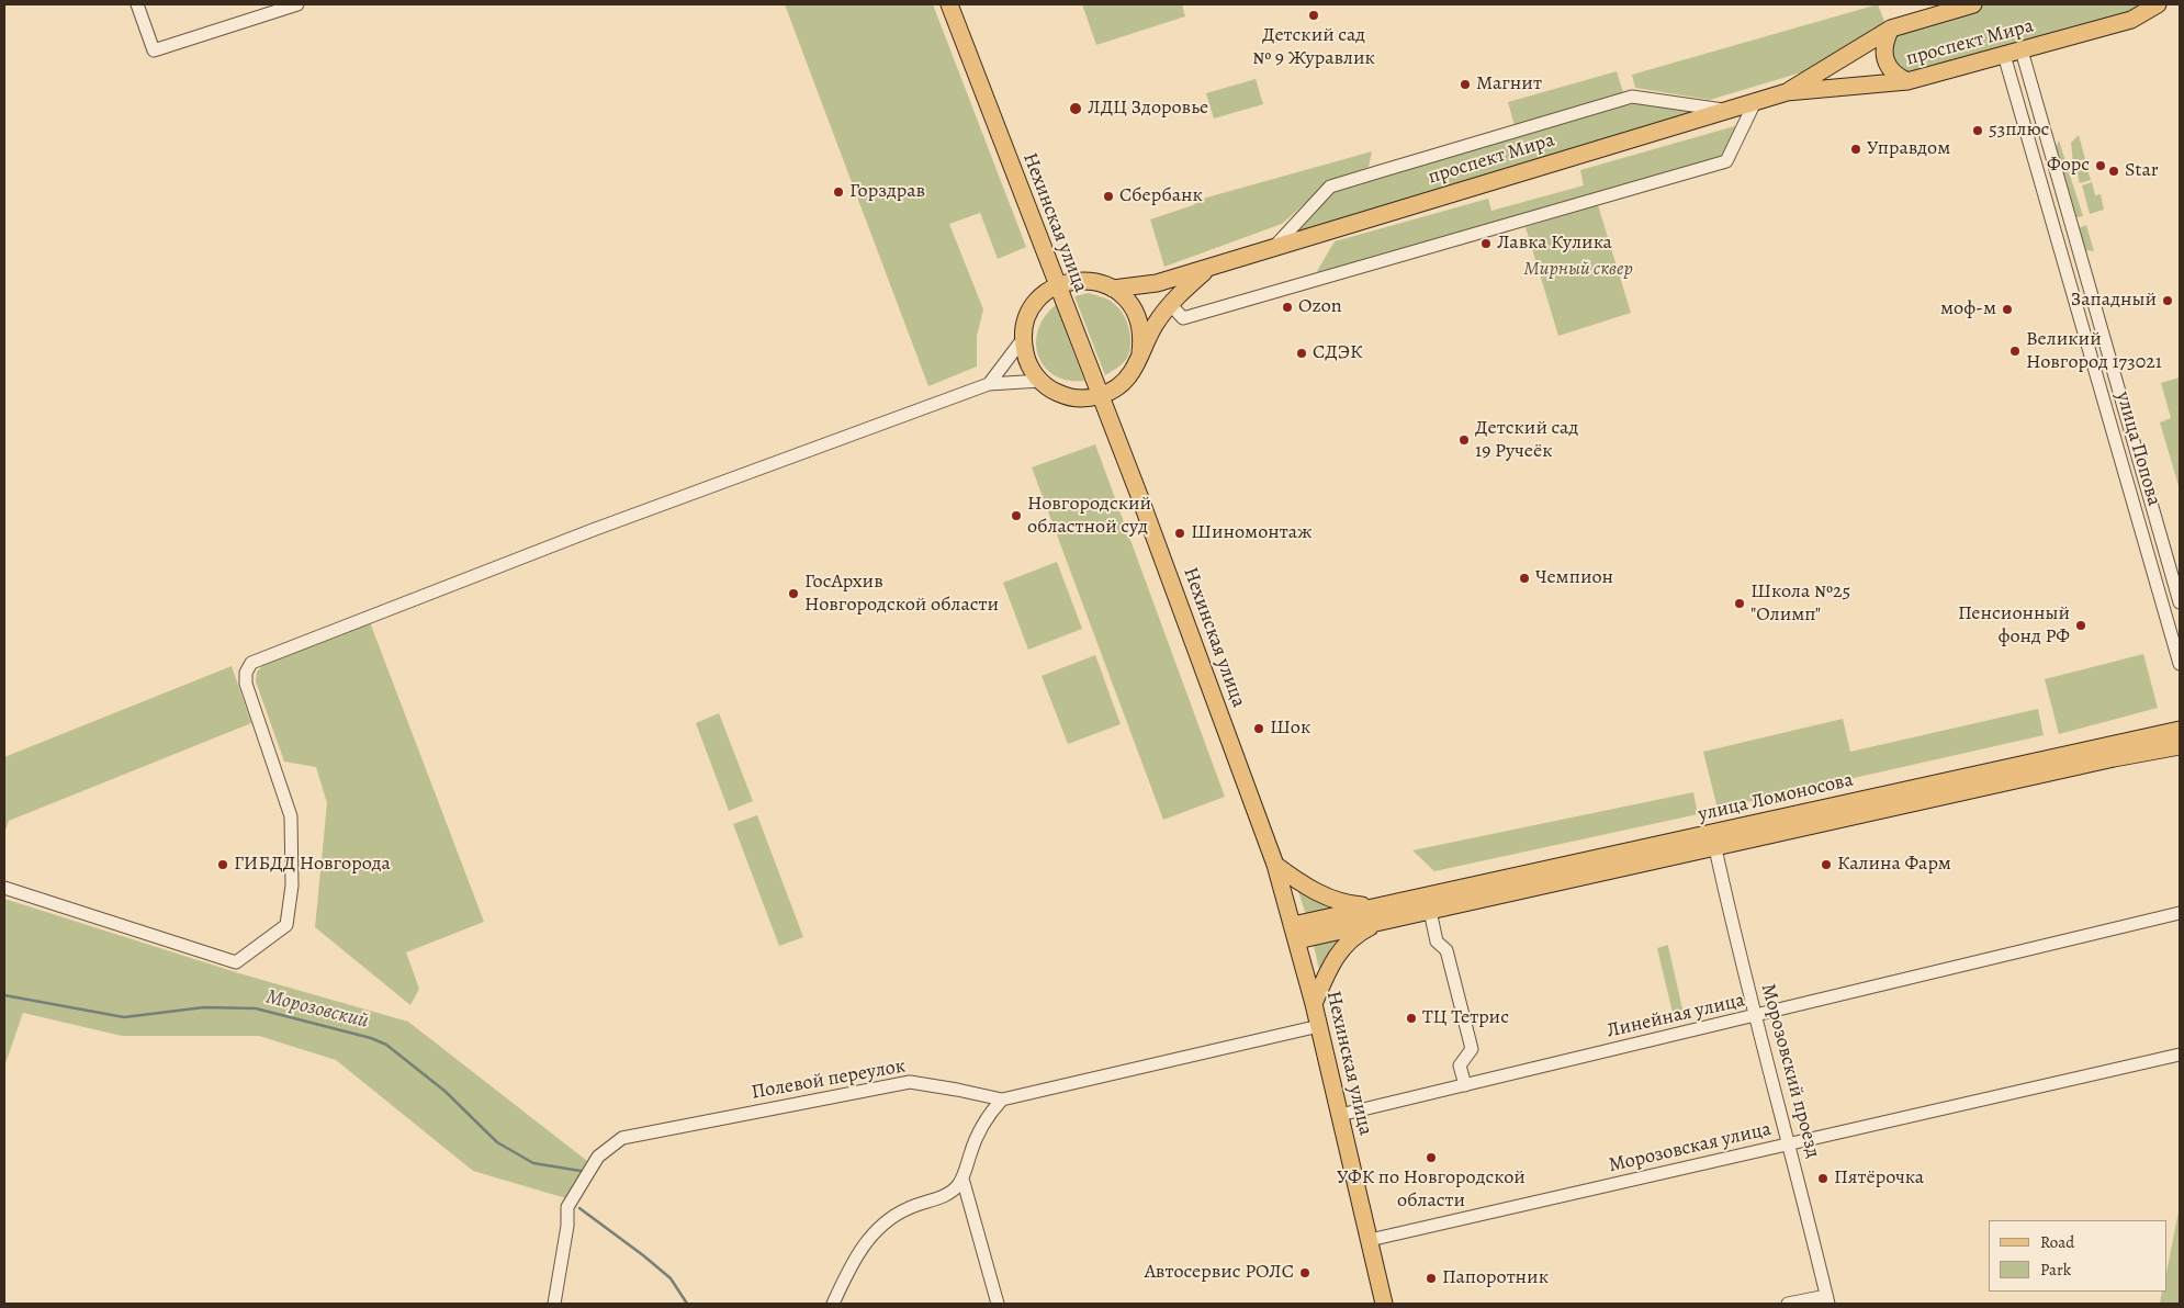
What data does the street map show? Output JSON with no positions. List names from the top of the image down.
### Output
{
  "streets": {
    "main road": ["проспект Мира", "Нехинская улица", "улица Ломоносова"],
    "street": [
      "улица Попова",
      "Линейная улица",
      "Морозовский проезд",
      "Полевой переулок",
      "Морозовская улица"
    ]
  },
  "crossings": [
    ["проспект Мира", "Нехинская улица"],
    ["проспект Мира", "улица Попова"],
    ["Нехинская улица", "улица Ломоносова"],
    ["Нехинская улица", "Линейная улица"],
    ["Нехинская улица", "Полевой переулок"],
    ["Нехинская улица", "Морозовская улица"],
    ["улица Ломоносова", "Морозовский проезд"],
    ["Линейная улица", "Морозовский проезд"],
    ["Морозовский проезд", "Морозовская улица"]
  ],
  "water": ["Морозовский"],
  "parks": ["Мирный сквер"],
  "places": [
    "Детский сад № 9 Журавлик",
    "Магнит",
    "ЛДЦ Здоровье",
    "53плюс",
    "Управдом",
    "Форс",
    "Star",
    "Горздрав",
    "Сбербанк",
    "Лавка Кулика",
    "Западный",
    "Ozon",
    "моф-м",
    "Великий Новгород 173021",
    "СДЭК",
    "Детский сад 19 Ручеёк",
    "Новгородский областной суд",
    "Шиномонтаж",
    "Чемпион",
    "ГосАрхив Новгородской области",
    "Школа №25 \"Олимп\"",
    "Пенсионный фонд РФ",
    "Шок",
    "ГИБДД Новгорода",
    "Калина Фарм",
    "ТЦ Тетрис",
    "УФК по Новгородской области",
    "Пятёрочка",
    "Автосервис РОЛС",
    "Папоротник"
  ],
  "legend": ["Road", "Park"]
}
